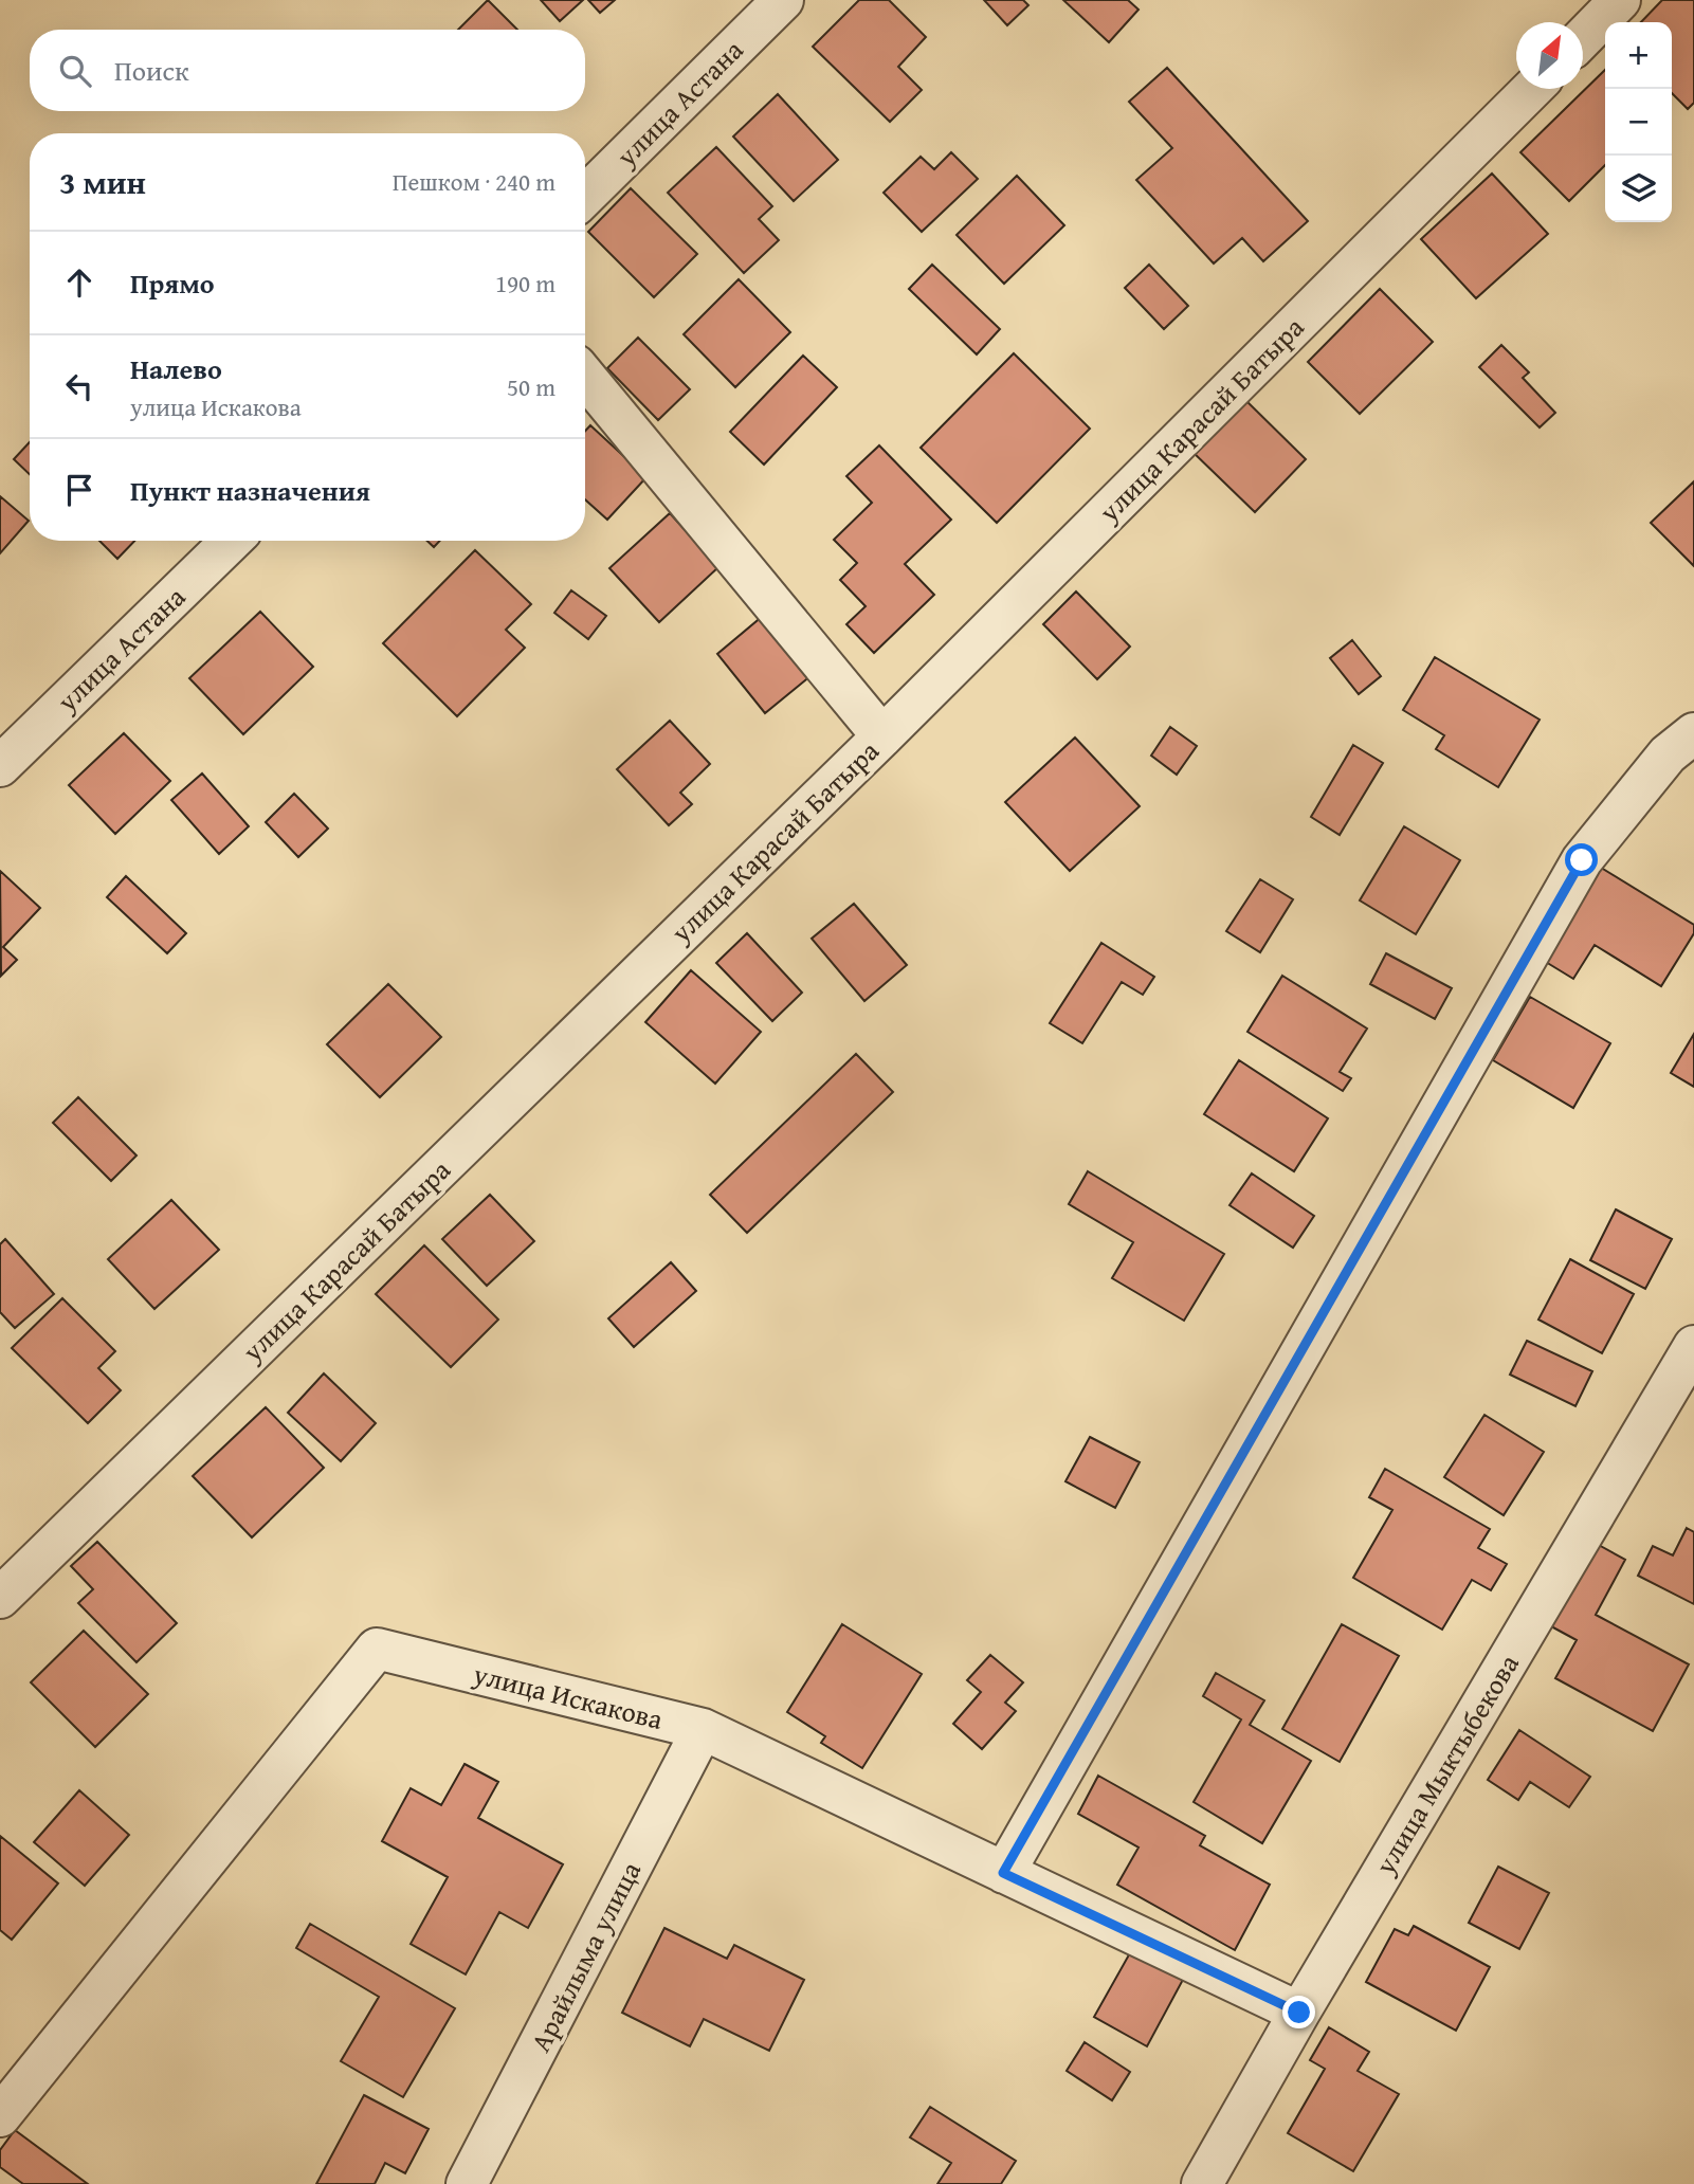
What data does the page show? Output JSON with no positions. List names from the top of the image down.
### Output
{
  "streets": {
    "street": [
      "улица Астана",
      "улица Карасай Батыра",
      "улица Искакова",
      "улица Мыктыбекова",
      "Арайлыма улица"
    ]
  },
  "crossings": [
    ["улица Искакова", "улица Мыктыбекова"],
    ["улица Искакова", "Арайлыма улица"]
  ],
  "north": "top right",
  "page": {
    "map_buttons": ["+", "−"],
    "search": "Поиск",
    "heading": ["3 мин", "Пешком · 240 m"],
    "list": [
      ["Прямо", "190 m"],
      ["Налево", "улица Искакова", "50 m"],
      "Пункт назначения"
    ]
  }
}
